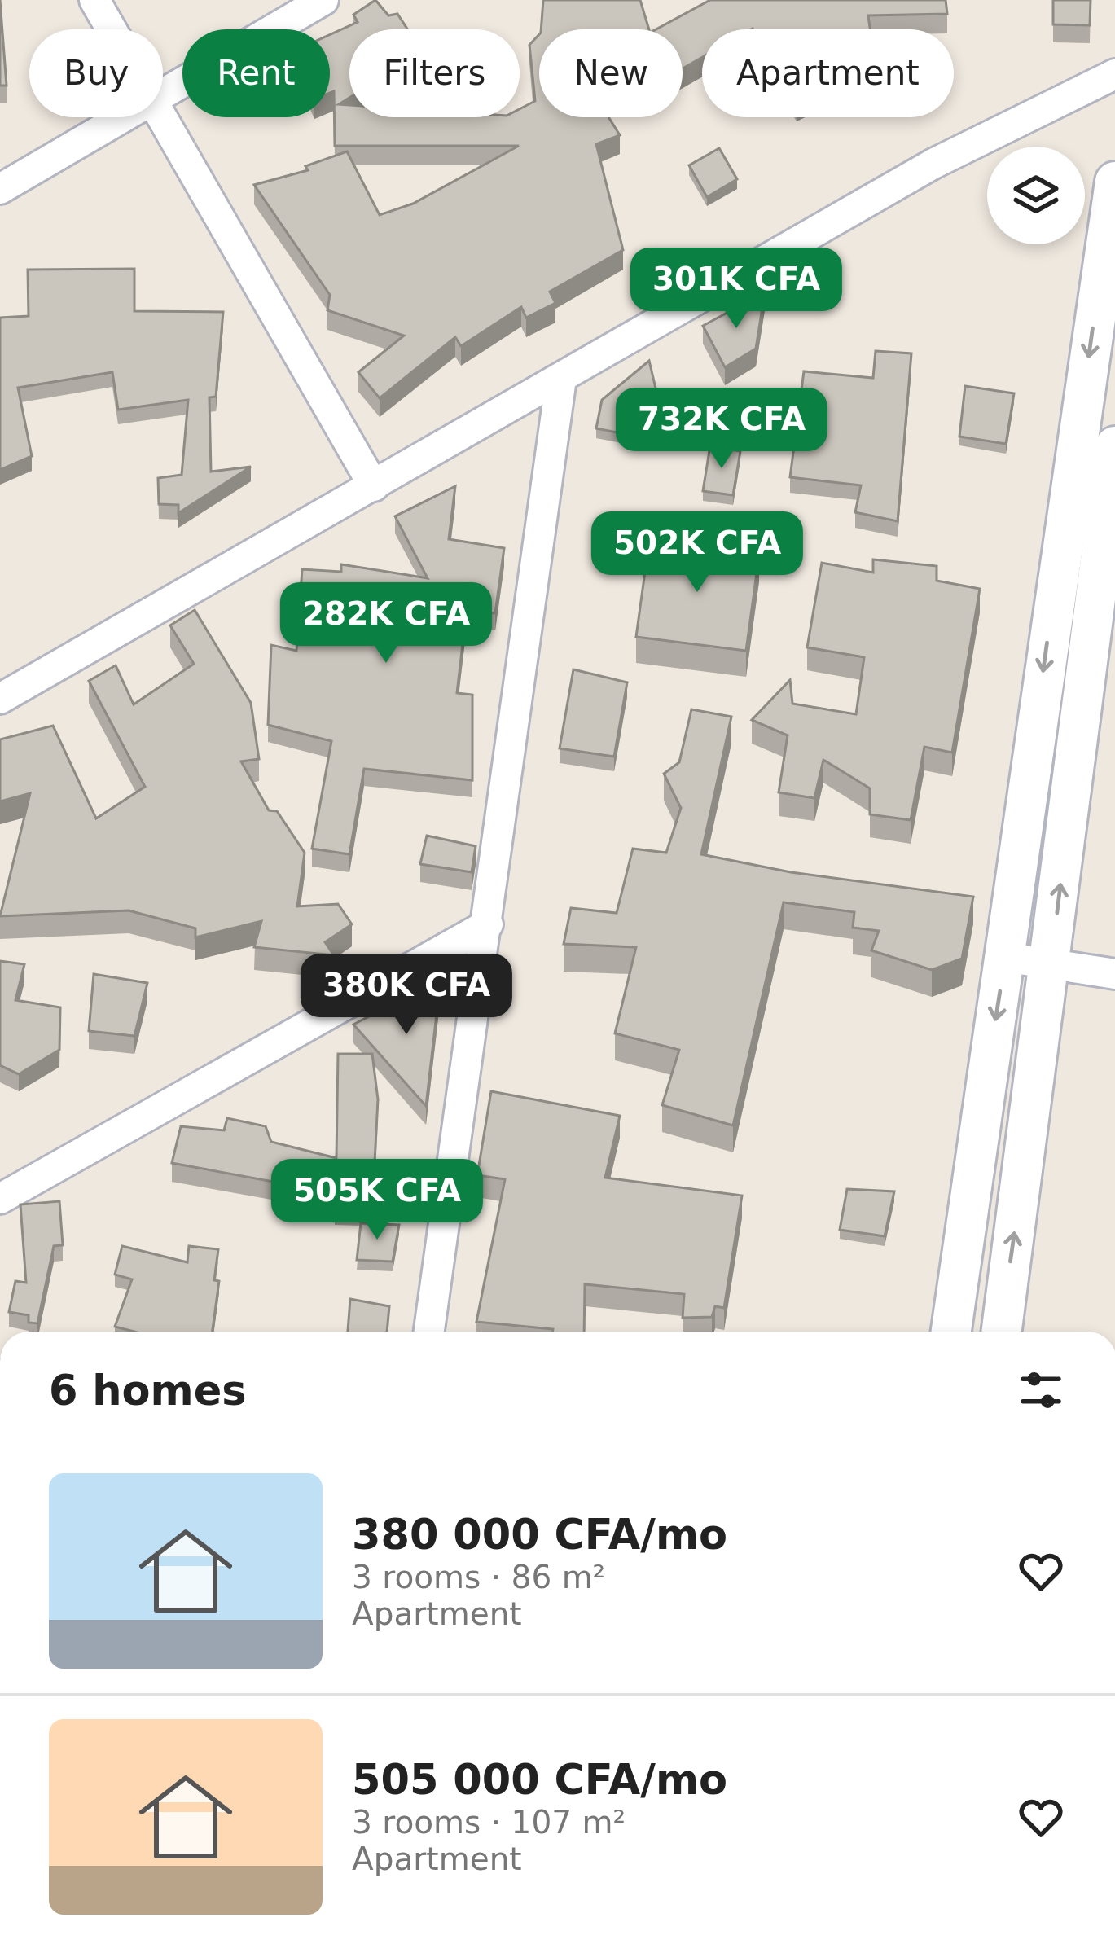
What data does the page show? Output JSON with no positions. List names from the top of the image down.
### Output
{
  "page": {
    "chip": [
      "Buy",
      "Rent",
      "Filters",
      "New",
      "Apartment"
    ],
    "price": [
      "301K CFA",
      "732K CFA",
      "502K CFA",
      "282K CFA",
      "380K CFA",
      "505K CFA"
    ],
    "heading": "6 homes",
    "list": [
      {
        "name": "380 000 CFA/mo",
        "note": "3 rooms · 86 m² · Apartment"
      },
      {
        "name": "505 000 CFA/mo",
        "note": "3 rooms · 107 m² · Apartment"
      }
    ]
  }
}
